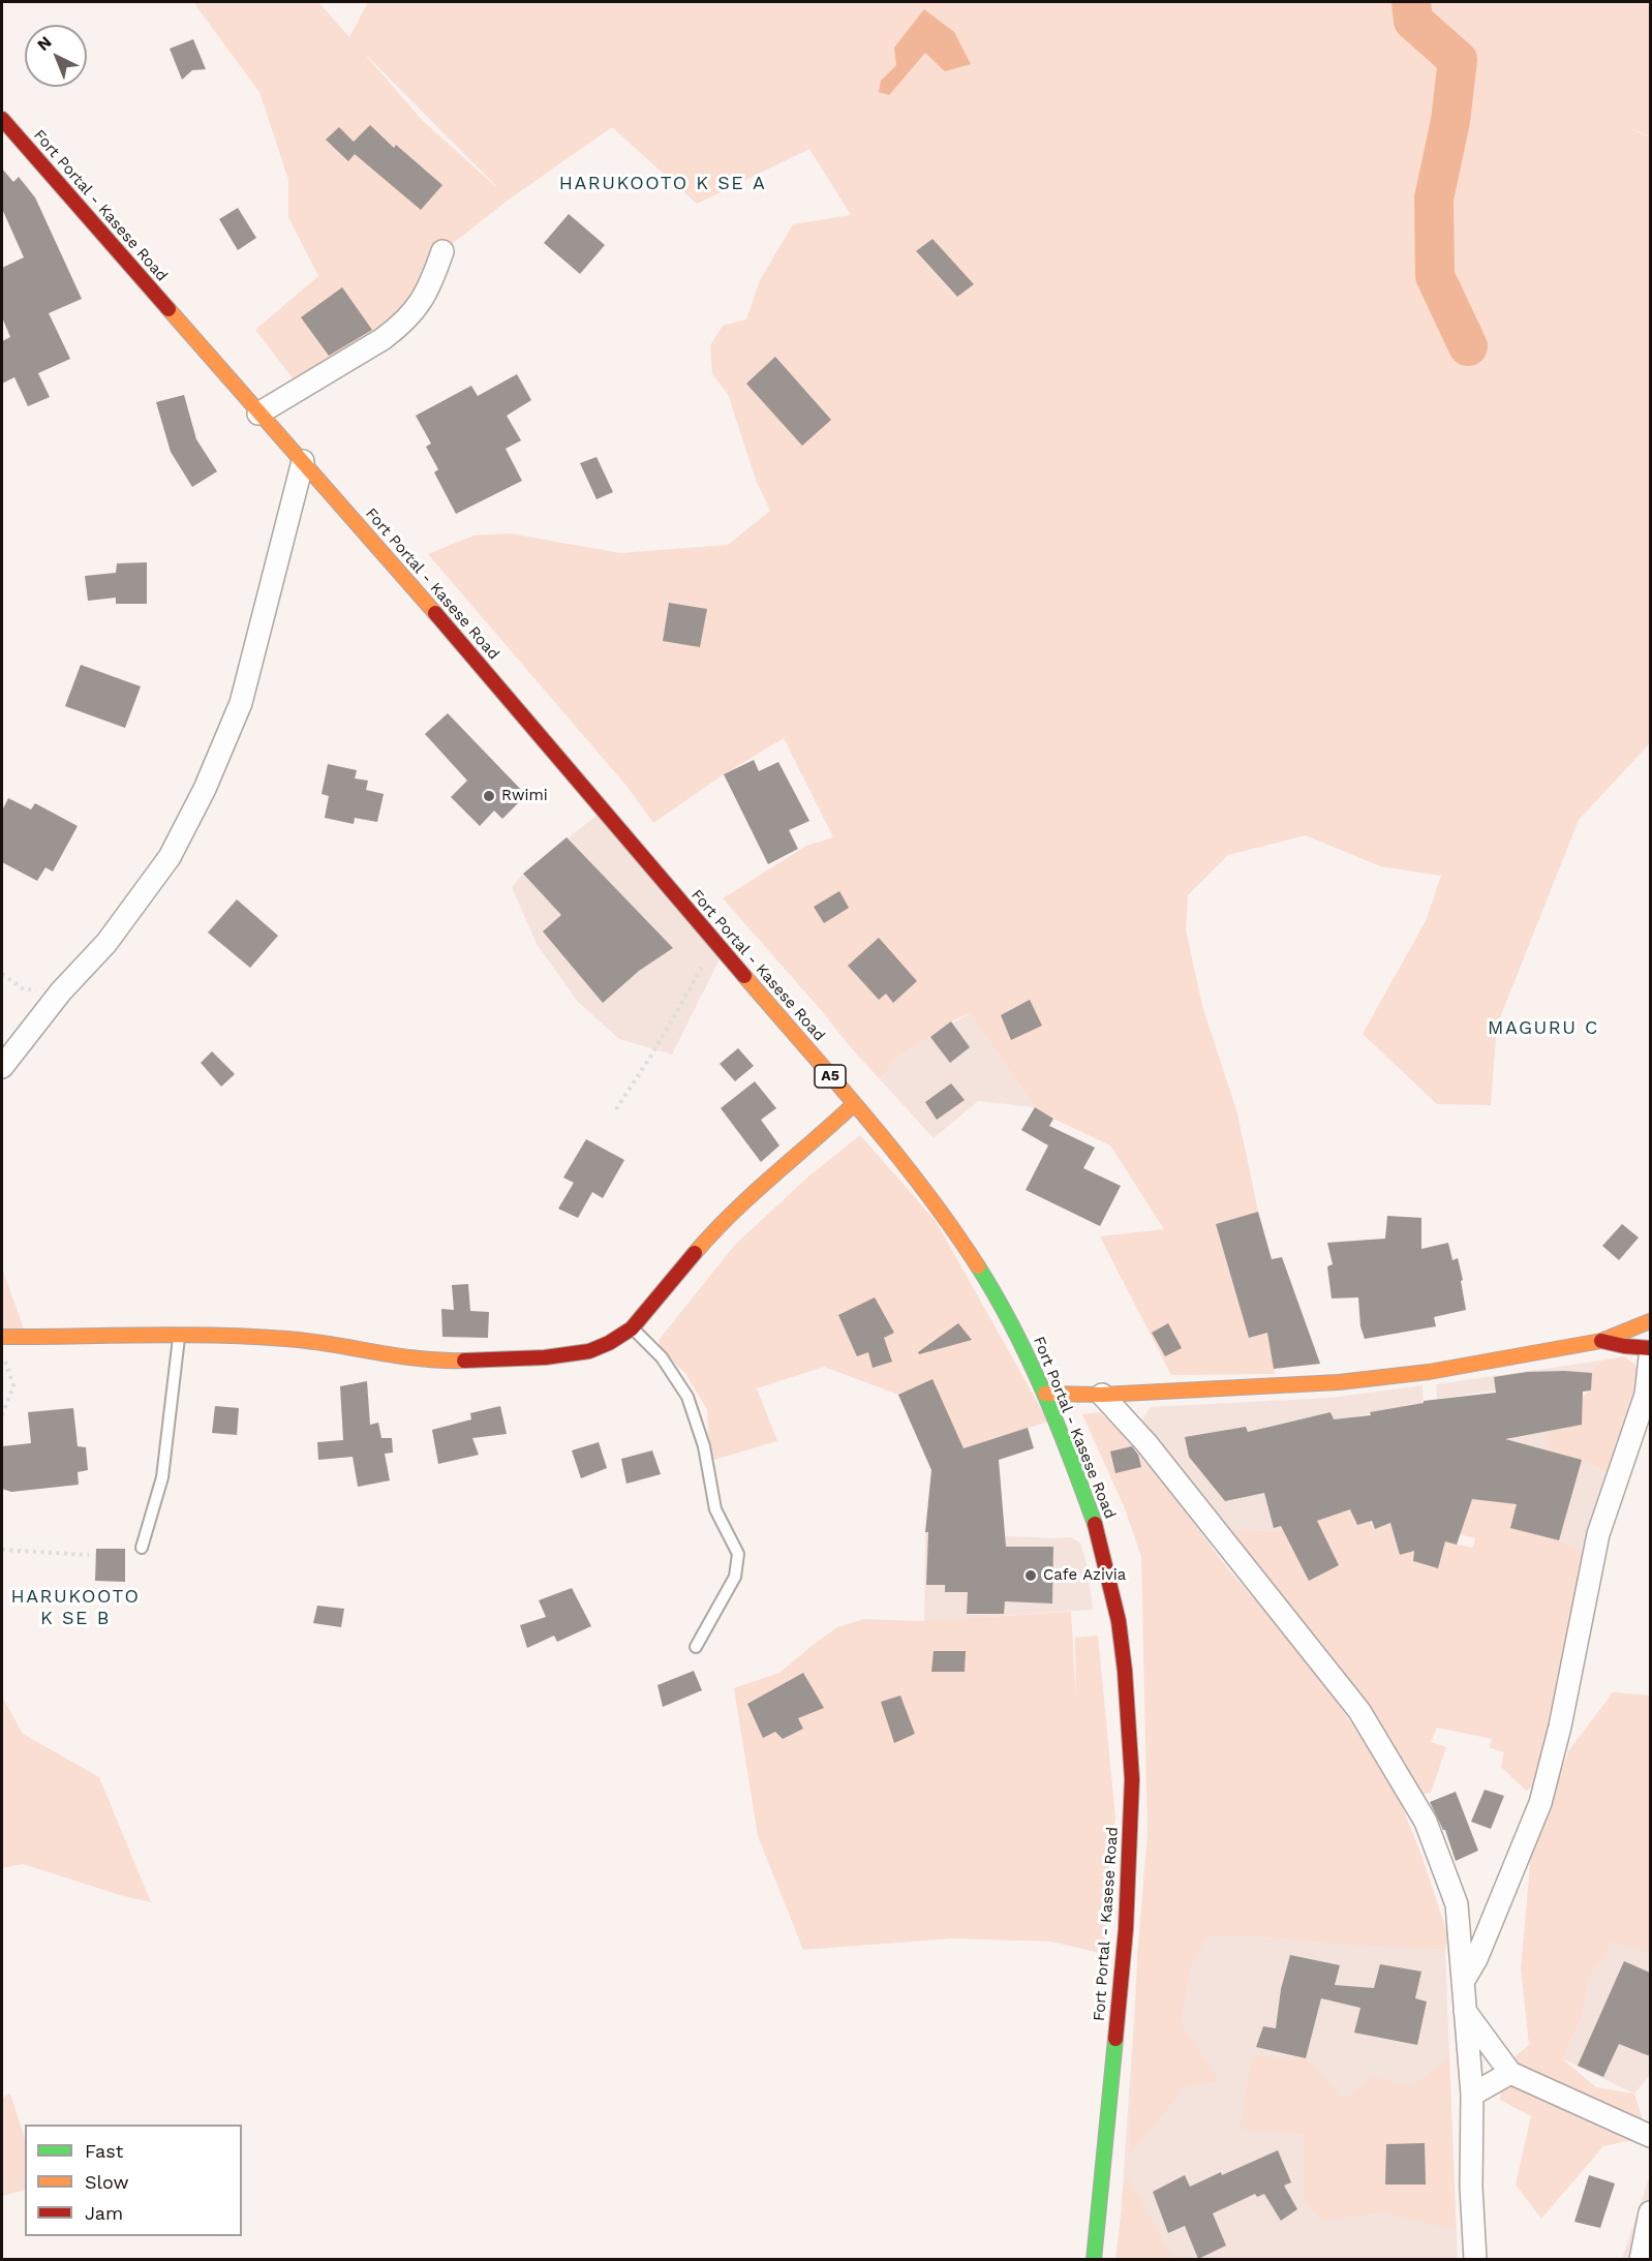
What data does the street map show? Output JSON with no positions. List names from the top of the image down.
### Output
{
  "streets": {
    "main road": ["Fort Portal - Kasese Road", "A5"]
  },
  "districts": ["HARUKOOTO K SE A", "MAGURU C", "HARUKOOTO K SE B"],
  "places": ["Rwimi", "Cafe Azivia"],
  "legend": ["Fast", "Slow", "Jam"],
  "north": "top left"
}
